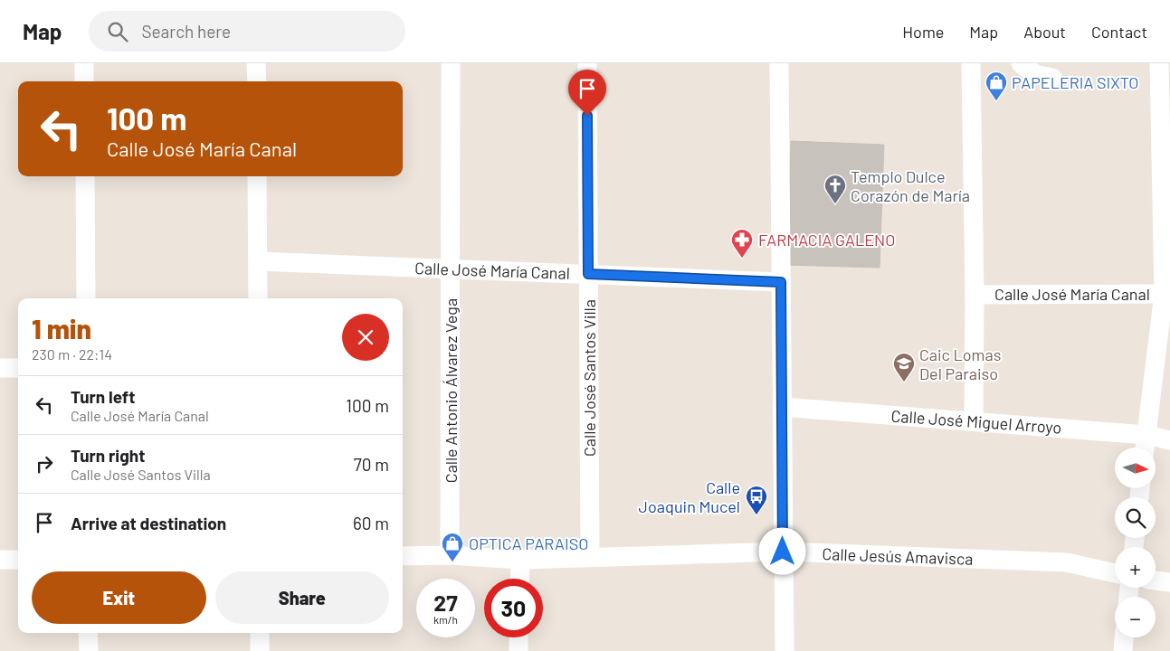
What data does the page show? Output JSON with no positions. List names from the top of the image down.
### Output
{
  "streets": {
    "street": [
      "Calle José María Canal",
      "Calle José Santos Villa",
      "Calle Antonio Álvarez Vega",
      "Calle José Miguel Arroyo",
      "Calle Jesús Amavisca"
    ]
  },
  "crossings": [
    ["Calle José María Canal", "Calle José Santos Villa"],
    ["Calle José María Canal", "Calle Antonio Álvarez Vega"],
    ["Calle José Santos Villa", "Calle Jesús Amavisca"],
    ["Calle Antonio Álvarez Vega", "Calle Jesús Amavisca"]
  ],
  "places": {
    "shop": ["PAPELERIA SIXTO", "OPTICA PARAISO"],
    "church": ["Templo Dulce Corazón de María"],
    "pharmacy": ["FARMACIA GALENO"],
    "school or university": ["Caic Lomas Del Paraiso"],
    "bus stop": ["Calle Joaquin Mucel"]
  },
  "north": "right",
  "page": {
    "header": "Map",
    "search": "Search here",
    "nav": [
      "Home",
      "Map",
      "About",
      "Contact"
    ],
    "turn": ["100 m", "Calle José María Canal"],
    "heading": ["1 min", "230 m · 22:14"],
    "list": [
      {
        "name": "Turn left",
        "note": "Calle José María Canal",
        "value": "100 m"
      },
      {
        "name": "Turn right",
        "note": "Calle José Santos Villa",
        "value": "70 m"
      },
      {
        "name": "Arrive at destination",
        "value": "60 m"
      }
    ],
    "map_buttons": ["+", "−"],
    "buttons": ["Exit", "Share"],
    "speed": "27 km/h",
    "limit": "30"
  }
}
